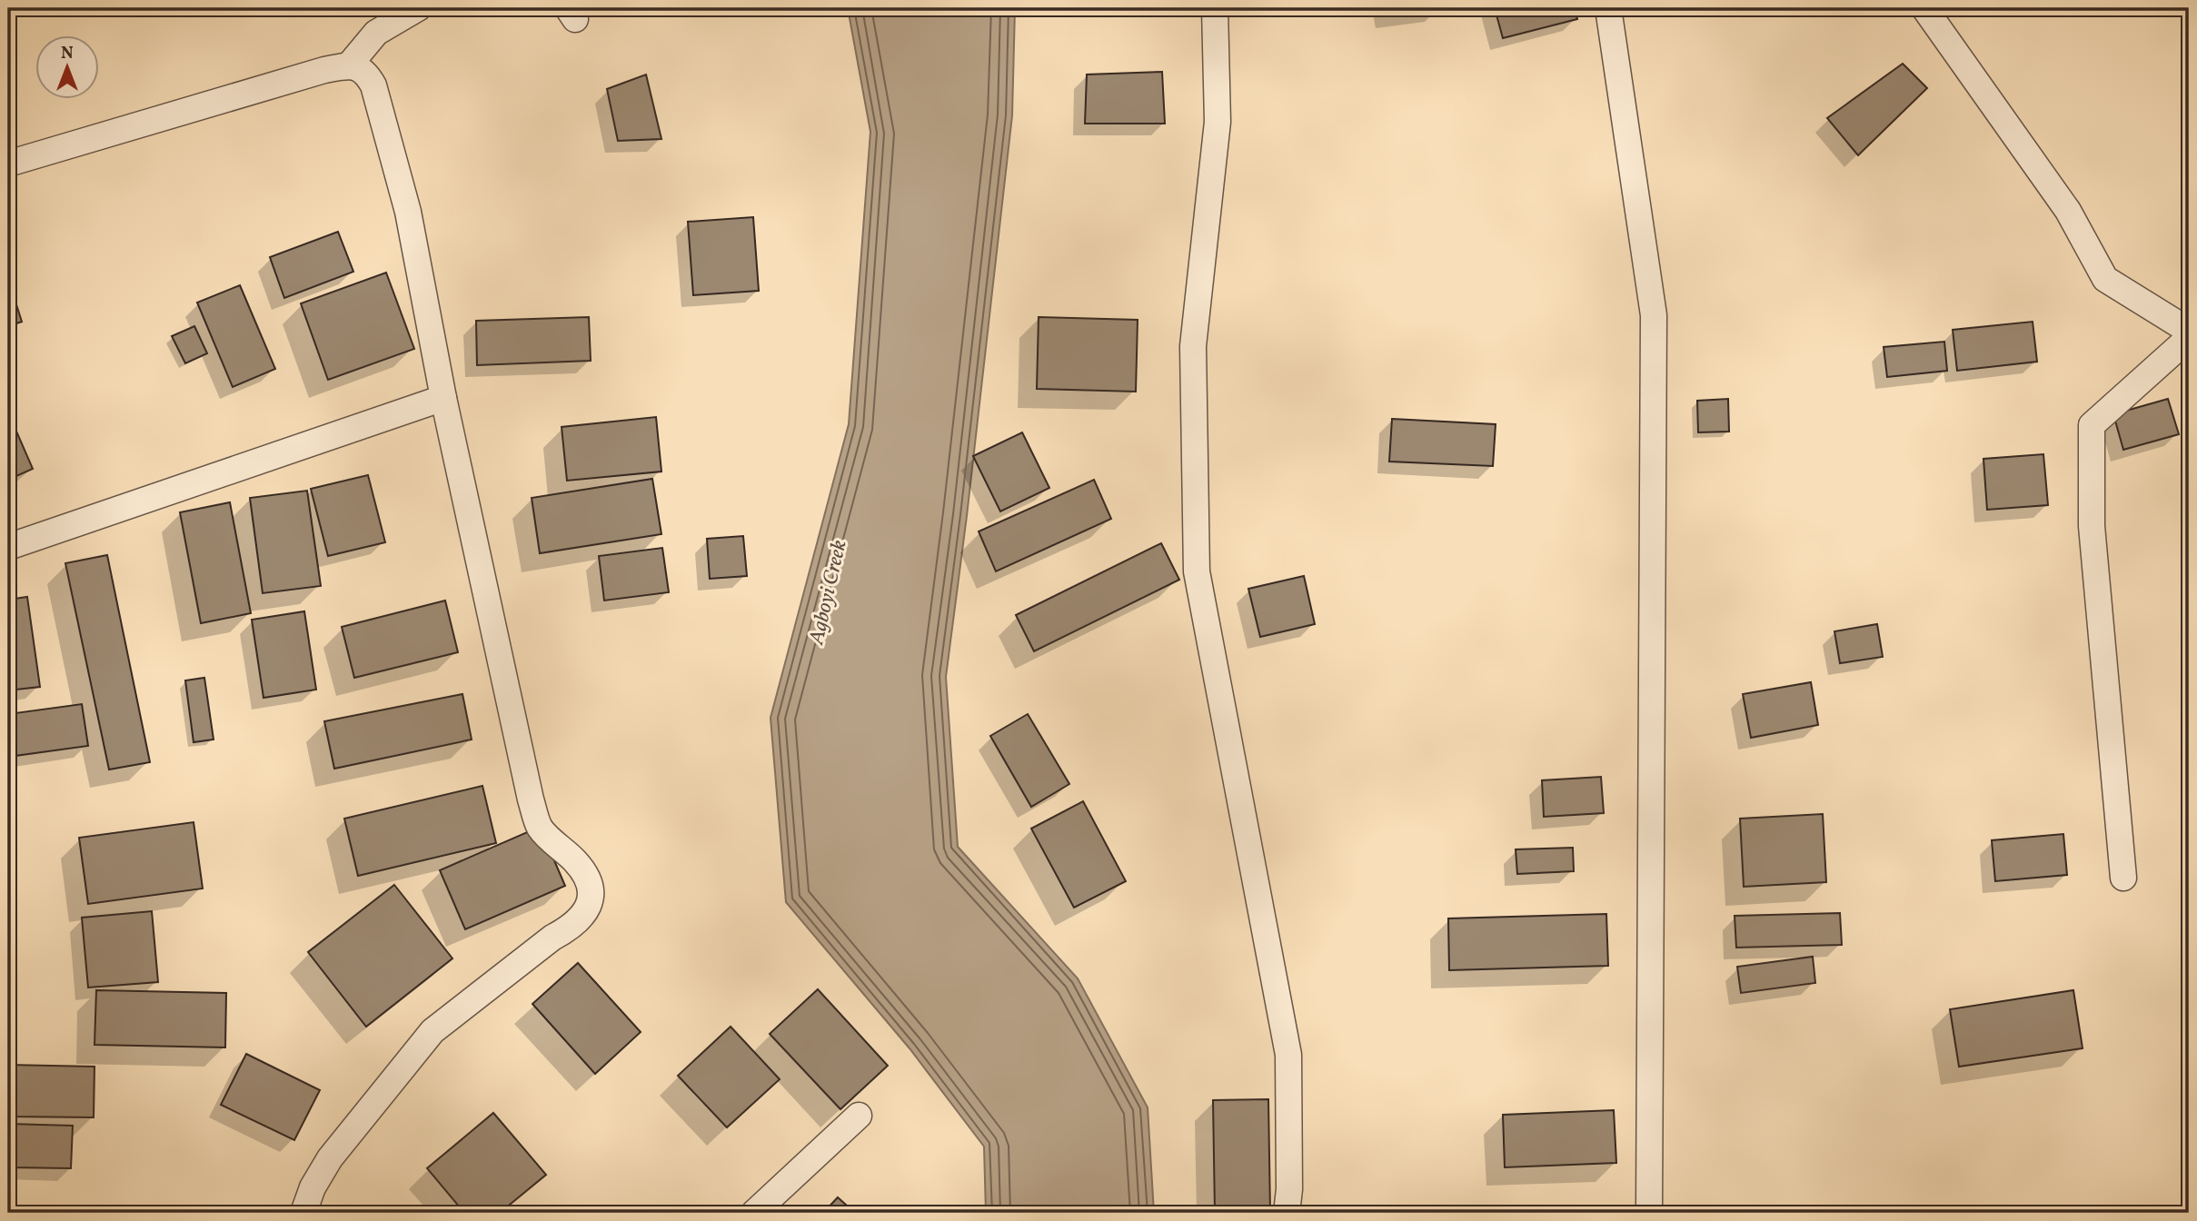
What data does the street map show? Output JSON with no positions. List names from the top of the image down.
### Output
{
  "water": ["Agboyi Creek"],
  "north": "top"
}
